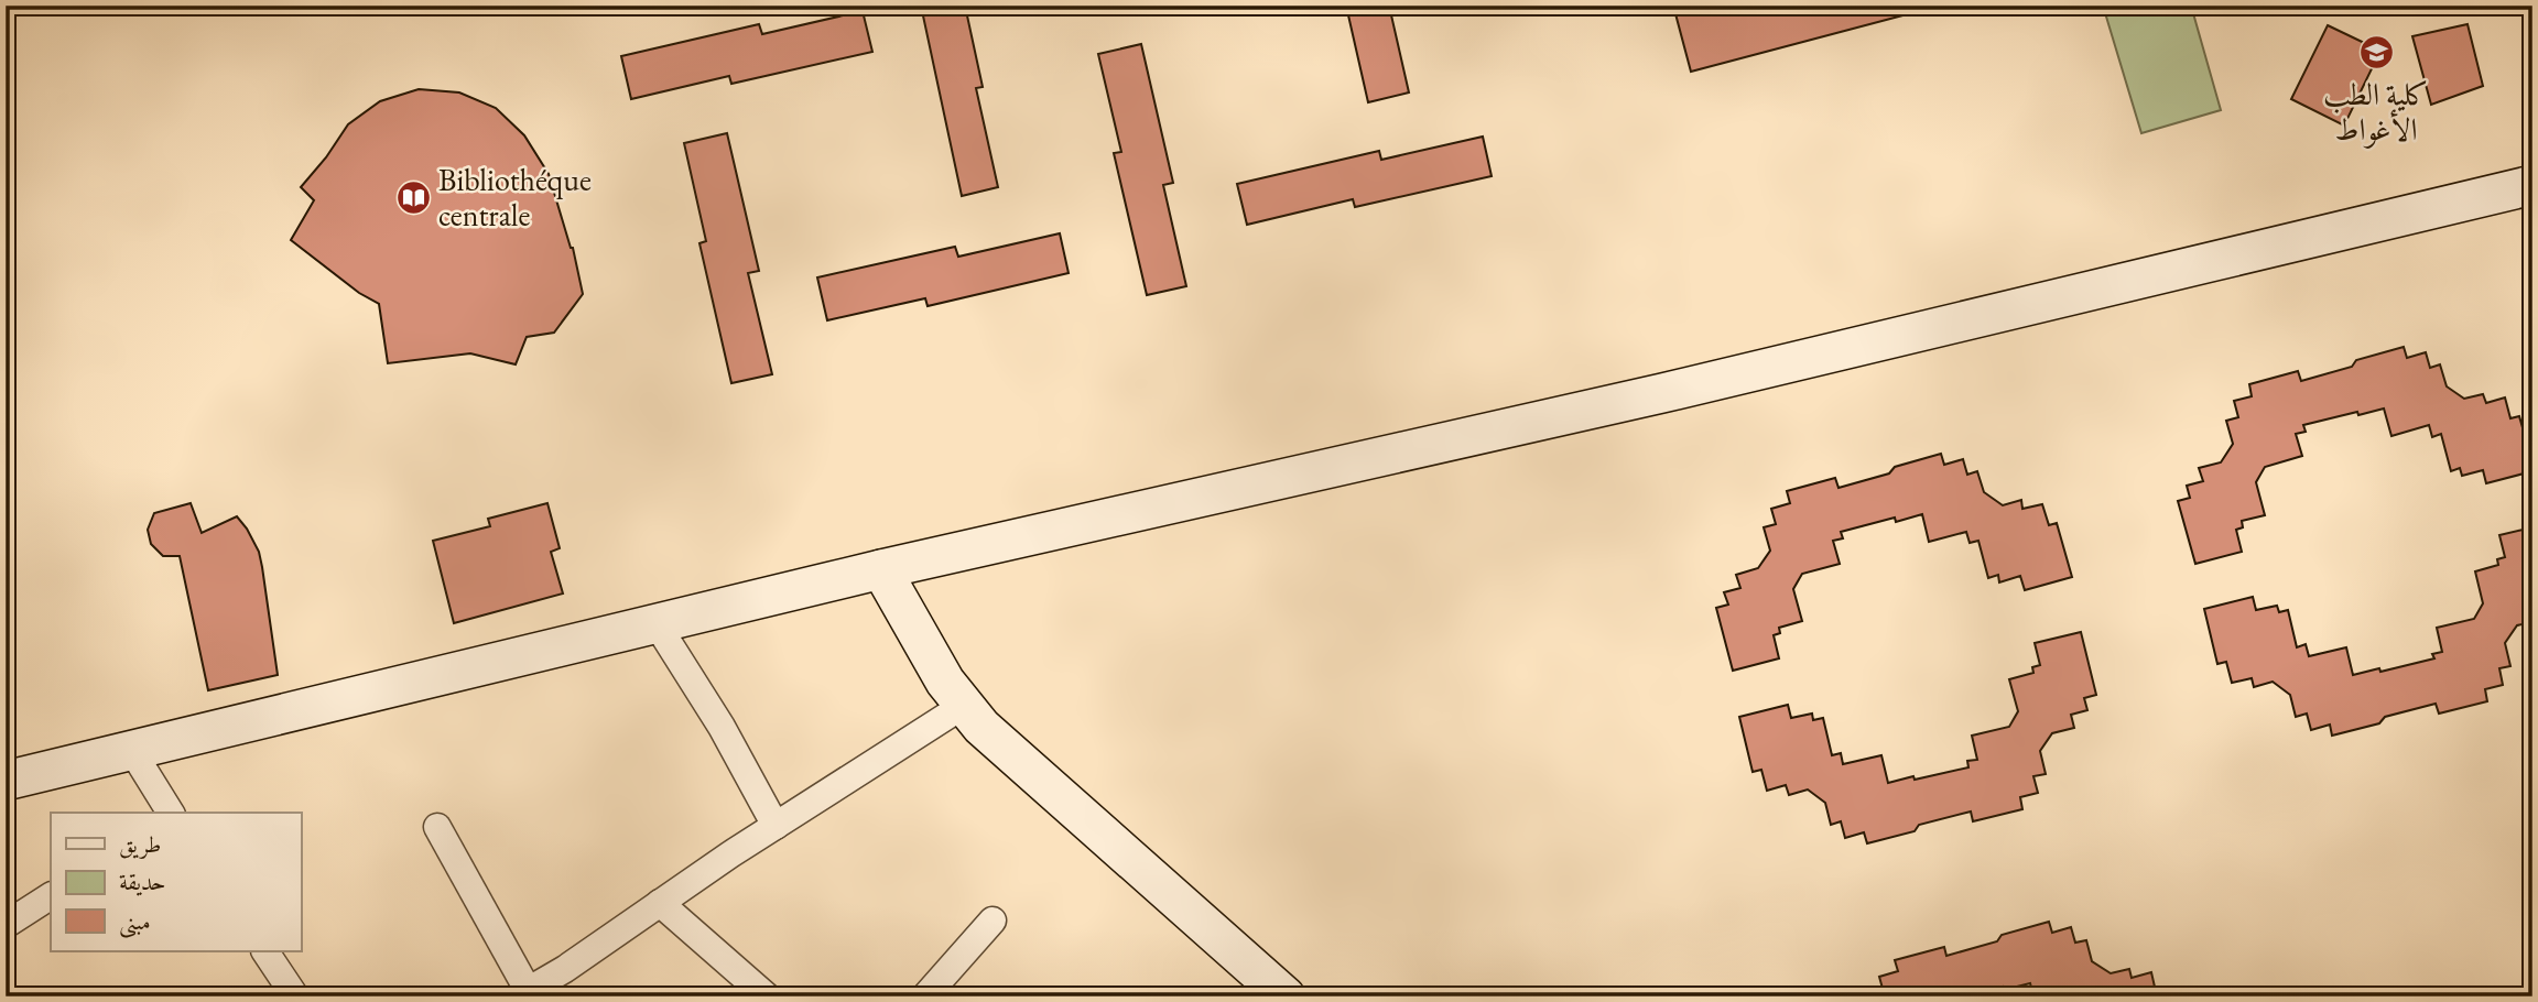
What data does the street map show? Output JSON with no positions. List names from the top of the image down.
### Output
{
  "places": {
    "school or university": ["كلية الطب الأغواط"],
    "library": ["Bibliothéque centrale"]
  },
  "legend": ["طريق", "حديقة", "مبنى"]
}
